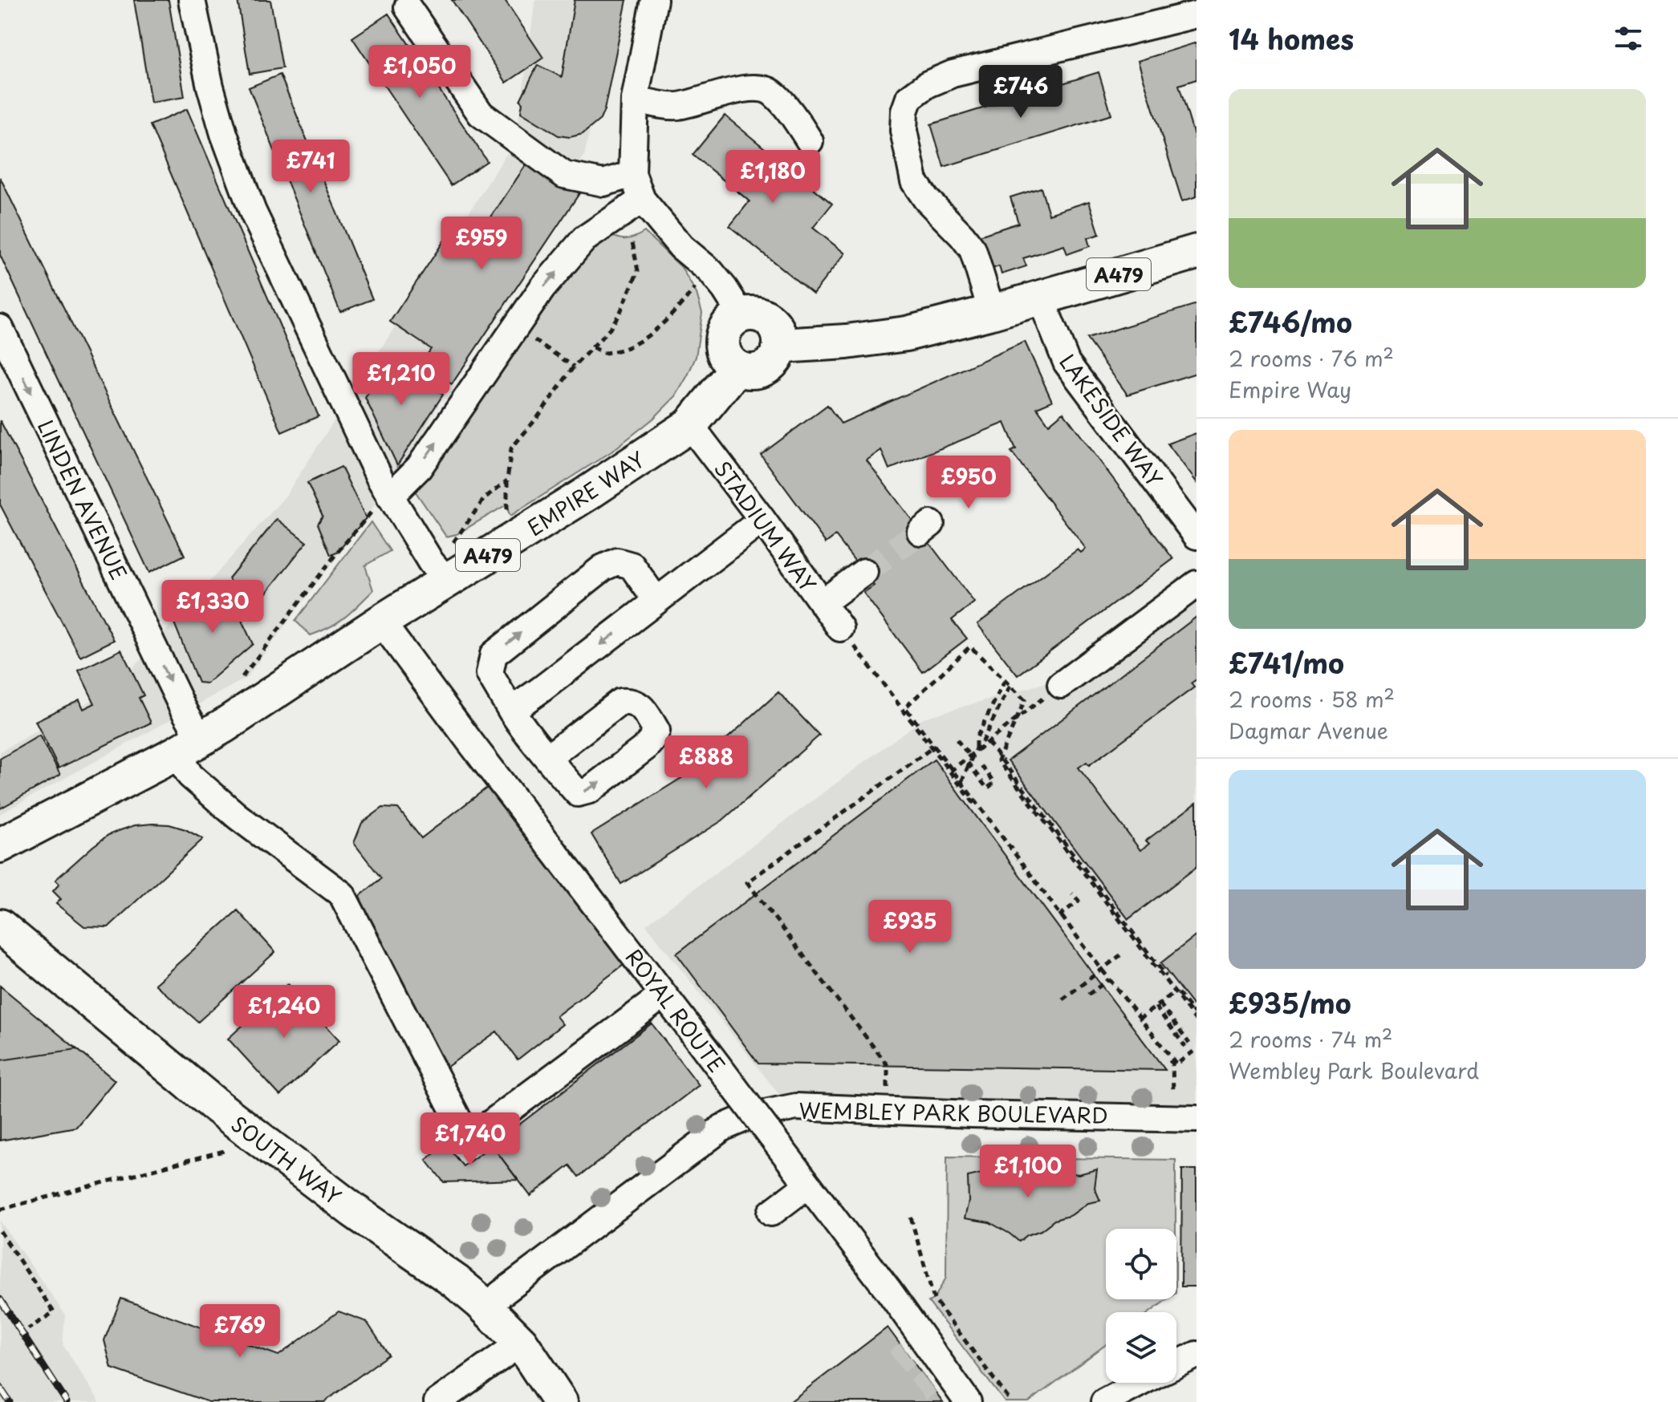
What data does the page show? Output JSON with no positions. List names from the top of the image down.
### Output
{
  "streets": {
    "main road": ["A479", "EMPIRE WAY", "SOUTH WAY"],
    "street": [
      "LAKESIDE WAY",
      "LINDEN AVENUE",
      "STADIUM WAY",
      "ROYAL ROUTE",
      "WEMBLEY PARK BOULEVARD"
    ]
  },
  "crossings": [
    ["A479", "LAKESIDE WAY"],
    ["A479", "EMPIRE WAY"],
    ["A479", "LINDEN AVENUE"],
    ["EMPIRE WAY", "LINDEN AVENUE"],
    ["EMPIRE WAY", "STADIUM WAY"],
    ["EMPIRE WAY", "ROYAL ROUTE"],
    ["LINDEN AVENUE", "ROYAL ROUTE"]
  ],
  "one_way": ["LINDEN AVENUE"],
  "page": {
    "heading": "14 homes",
    "price": [
      "£1,050",
      "£746",
      "£741",
      "£1,180",
      "£959",
      "£1,210",
      "£950",
      "£1,330",
      "£888",
      "£935",
      "£1,240",
      "£1,740",
      "£1,100",
      "£769"
    ],
    "list": [
      {
        "name": "£746/mo",
        "note": "2 rooms · 76 m² · Empire Way"
      },
      {
        "name": "£741/mo",
        "note": "2 rooms · 58 m² · Dagmar Avenue"
      },
      {
        "name": "£935/mo",
        "note": "2 rooms · 74 m² · Wembley Park Boulevard"
      }
    ]
  }
}
